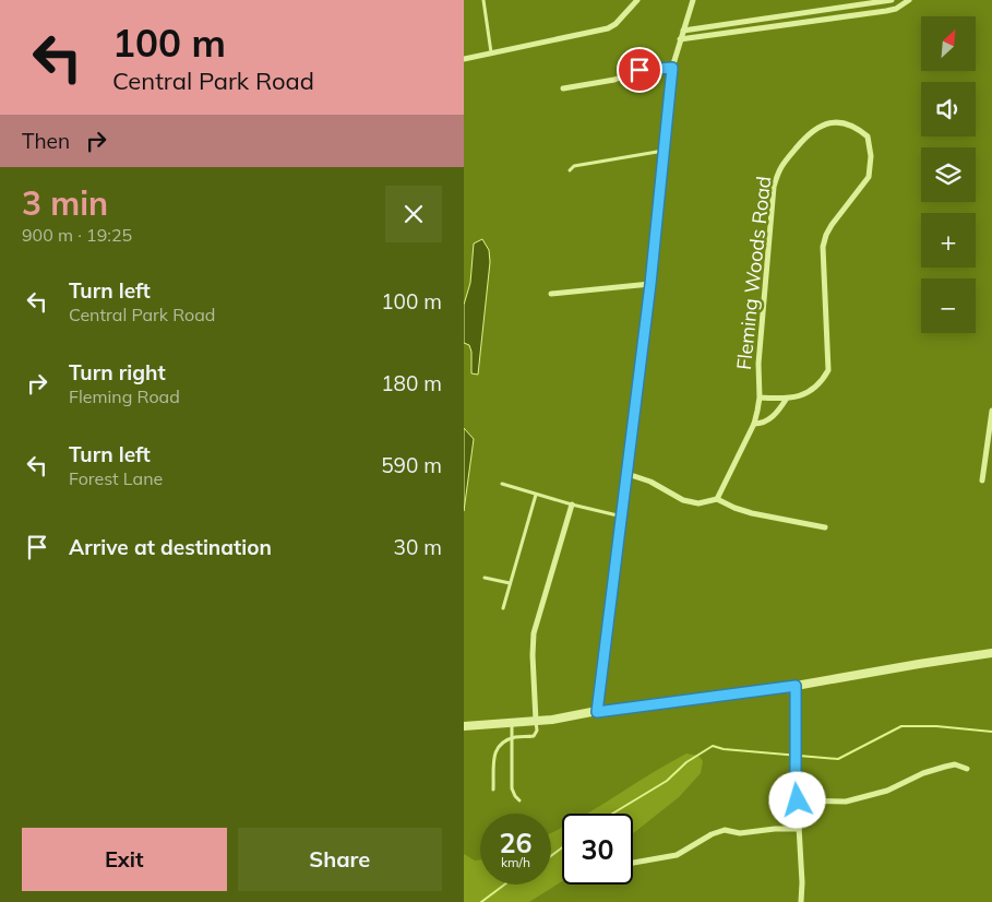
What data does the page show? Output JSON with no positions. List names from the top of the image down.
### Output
{
  "streets": {
    "street": ["Fleming Woods Road"]
  },
  "north": "top right",
  "page": {
    "turn": ["100 m", "Central Park Road"],
    "map_buttons": ["+", "−"],
    "then": "Then",
    "heading": ["3 min", "900 m · 19:25"],
    "list": [
      {
        "name": "Turn left",
        "note": "Central Park Road",
        "value": "100 m"
      },
      {
        "name": "Turn right",
        "note": "Fleming Road",
        "value": "180 m"
      },
      {
        "name": "Turn left",
        "note": "Forest Lane",
        "value": "590 m"
      },
      {
        "name": "Arrive at destination",
        "value": "30 m"
      }
    ],
    "speed": "26 km/h",
    "limit": "30",
    "buttons": ["Exit", "Share"]
  }
}
